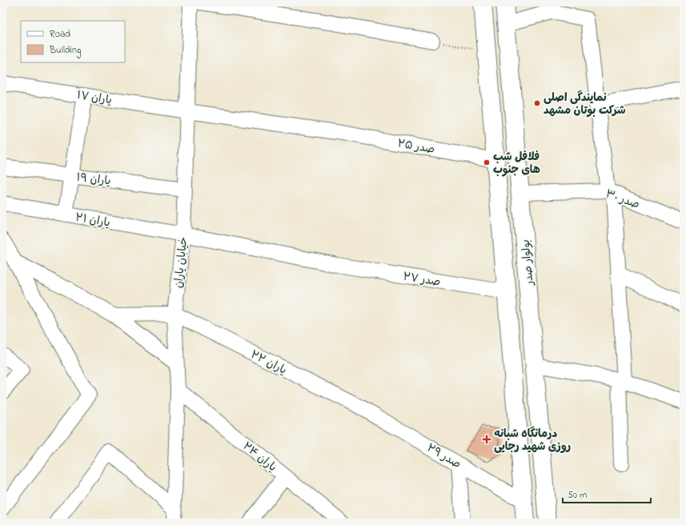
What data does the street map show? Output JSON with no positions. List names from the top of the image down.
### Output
{
  "streets": {
    "main road": ["بولوار صدر"],
    "street": [
      "یاران ۱۷",
      "صدر ۲۵",
      "یاران ۱۹",
      "صدر ۳۰",
      "یاران ۲۱",
      "خیابان یاران",
      "صدر ۲۷",
      "یاران ۲۲",
      "صدر ۲۹",
      "یاران ۲۴"
    ]
  },
  "crossings": [
    ["یاران ۱۷", "صدر ۲۵"],
    ["یاران ۱۷", "خیابان یاران"],
    ["صدر ۲۵", "بولوار صدر"],
    ["یاران ۱۹", "خیابان یاران"],
    ["صدر ۳۰", "بولوار صدر"],
    ["یاران ۲۱", "خیابان یاران"],
    ["یاران ۲۱", "صدر ۲۷"],
    ["خیابان یاران", "یاران ۲۲"],
    ["خیابان یاران", "یاران ۲۴"],
    ["بولوار صدر", "صدر ۲۷"],
    ["بولوار صدر", "صدر ۲۹"],
    ["یاران ۲۲", "صدر ۲۹"]
  ],
  "places": {
    "other": ["نمایندگی اصلی شرکت بوتان مشهد", "فلافل شب های جنوب"],
    "health": ["درمانگاه شبانه روزی شهید رجایی"]
  },
  "legend": ["Road", "Building"],
  "scale_bar": "50 m"
}
